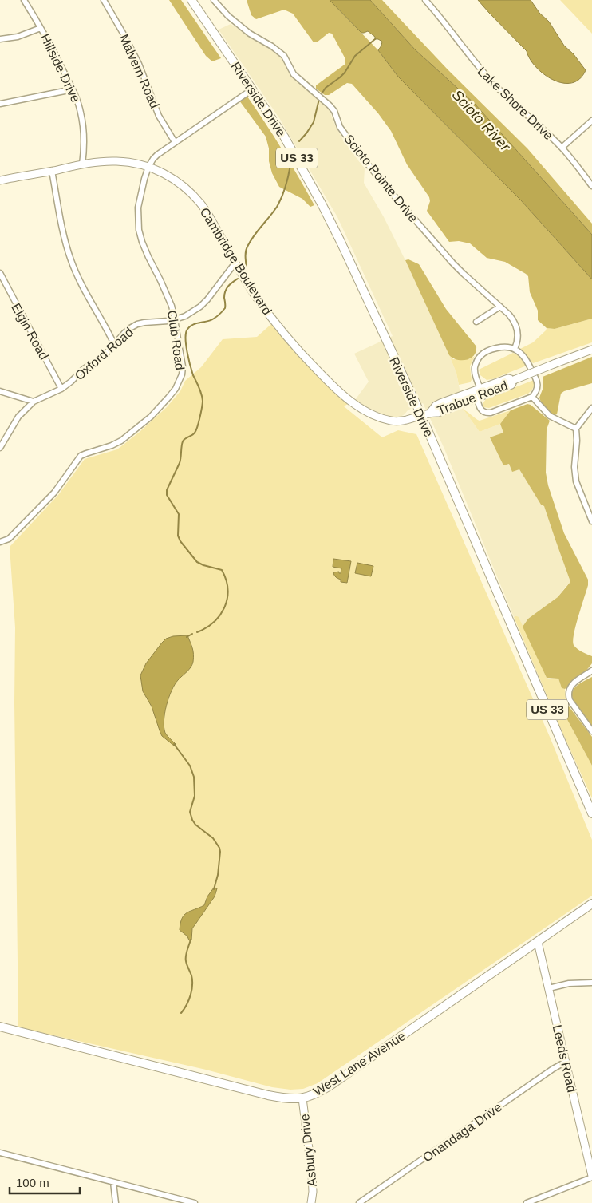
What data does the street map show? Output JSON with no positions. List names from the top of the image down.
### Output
{
  "streets": {
    "main road": ["Riverside Drive", "US 33", "West Lane Avenue"],
    "street": [
      "Hillside Drive",
      "Malvern Road",
      "Lake Shore Drive",
      "Scioto Pointe Drive",
      "Cambridge Boulevard",
      "Elgin Road",
      "Club Road",
      "Oxford Road",
      "Trabue Road",
      "Leeds Road",
      "Onandaga Drive",
      "Asbury Drive"
    ]
  },
  "crossings": [
    ["Hillside Drive", "Cambridge Boulevard"],
    ["Malvern Road", "Club Road"],
    ["Riverside Drive", "Cambridge Boulevard"],
    ["Riverside Drive", "Club Road"],
    ["Riverside Drive", "Trabue Road"],
    ["Cambridge Boulevard", "Club Road"],
    ["Cambridge Boulevard", "Oxford Road"],
    ["Cambridge Boulevard", "Trabue Road"],
    ["Elgin Road", "Oxford Road"],
    ["Club Road", "Oxford Road"],
    ["Leeds Road", "West Lane Avenue"],
    ["Leeds Road", "Onandaga Drive"],
    ["West Lane Avenue", "Asbury Drive"]
  ],
  "water": ["Scioto River"],
  "scale_bar": "100 m"
}
